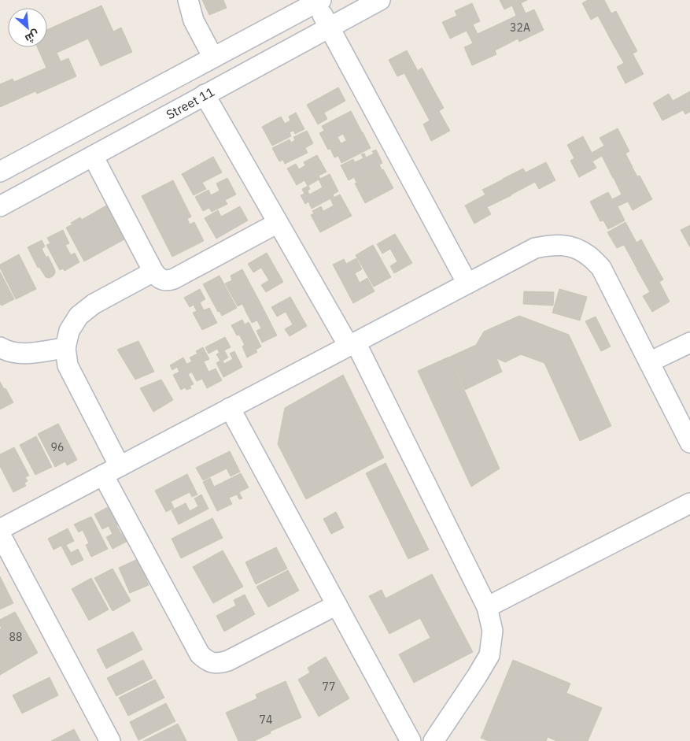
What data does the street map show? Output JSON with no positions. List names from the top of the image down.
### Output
{
  "streets": {
    "street": ["Street 11"]
  },
  "house_numbers": [
    "32A",
    "96",
    "88",
    "77",
    "74"
  ],
  "north": "bottom right"
}
